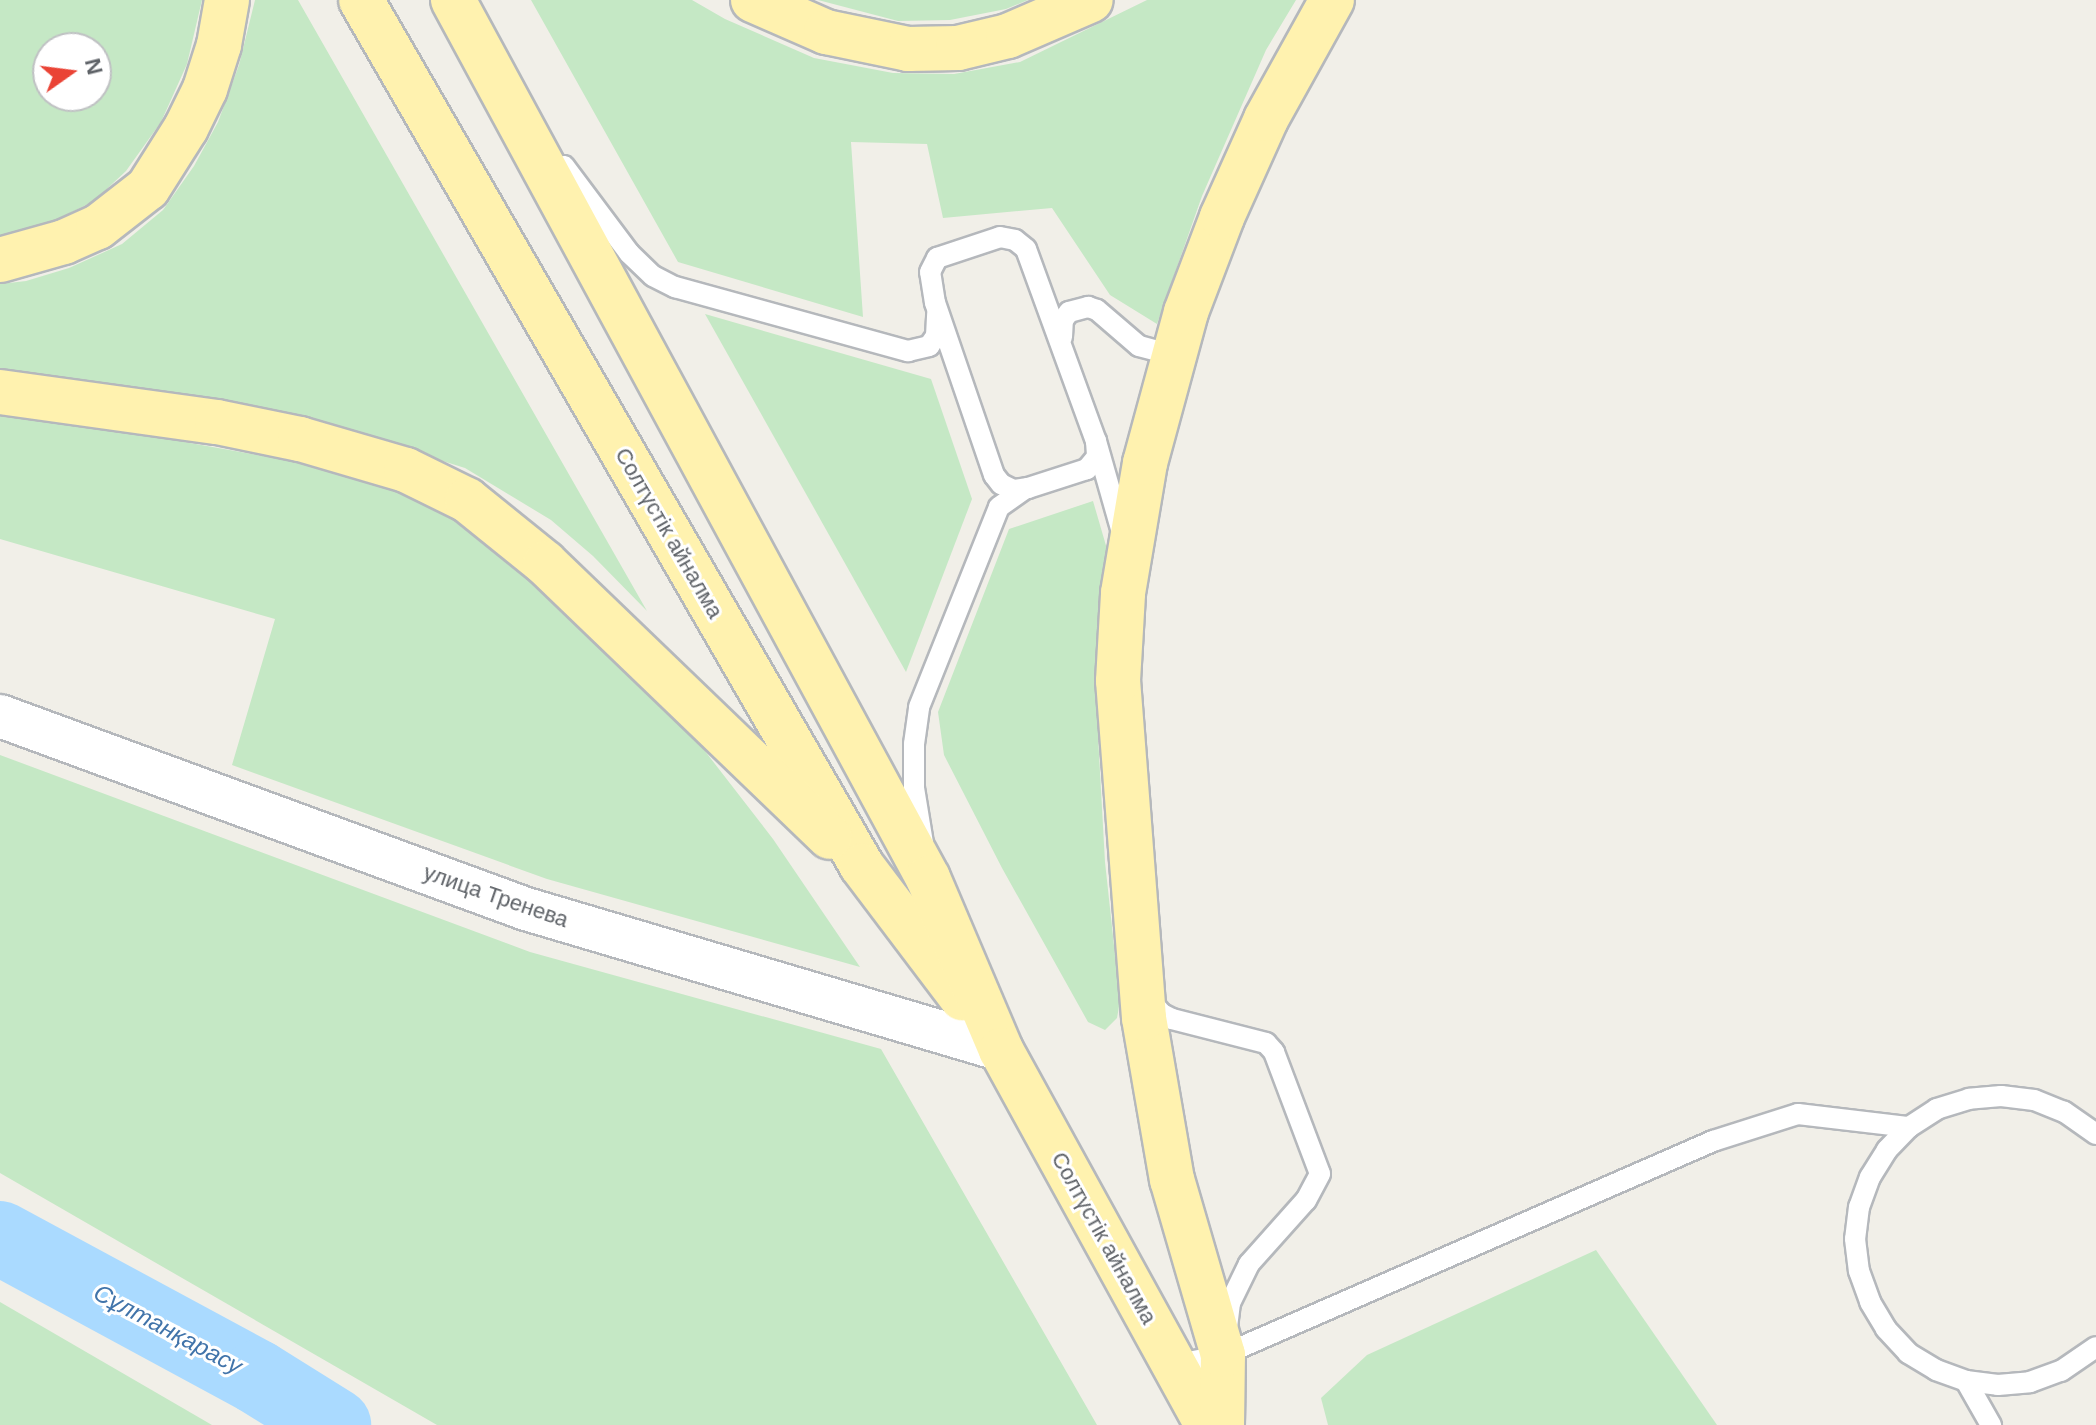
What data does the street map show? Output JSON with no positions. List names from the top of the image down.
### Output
{
  "streets": {
    "main road": ["Солтүстік айналма"],
    "street": ["улица Тренева"]
  },
  "crossings": [
    ["Солтүстік айналма", "улица Тренева"]
  ],
  "water": ["Сұлтанқарасу"],
  "north": "right"
}
